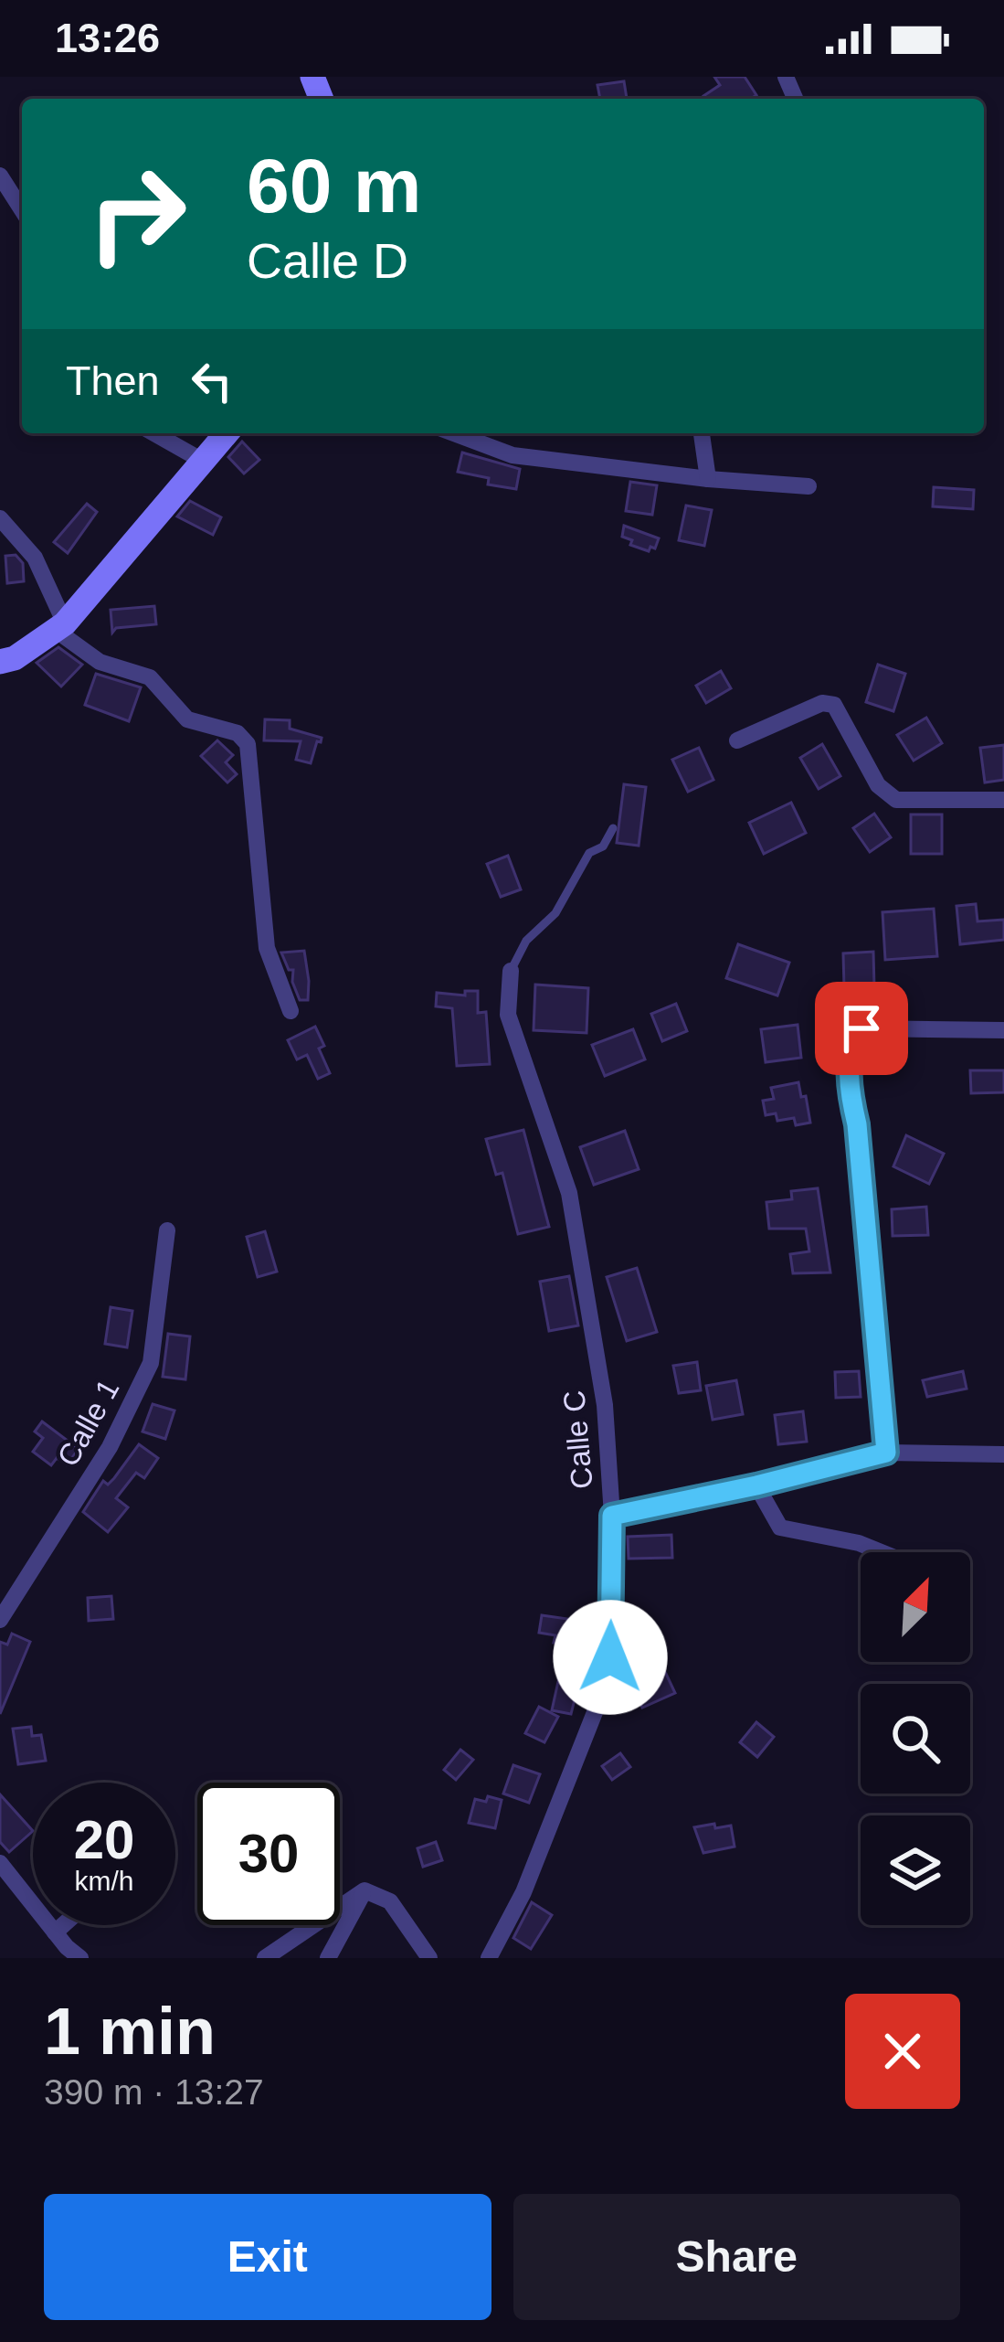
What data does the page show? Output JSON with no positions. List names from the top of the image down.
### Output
{
  "streets": {
    "street": ["Calle 1", "Calle C"]
  },
  "north": "top right",
  "page": {
    "status": "13:26",
    "turn": ["60 m", "Calle D"],
    "then": "Then",
    "speed": "20 km/h",
    "limit": "30",
    "heading": ["1 min", "390 m · 13:27"],
    "buttons": ["Exit", "Share"]
  }
}
